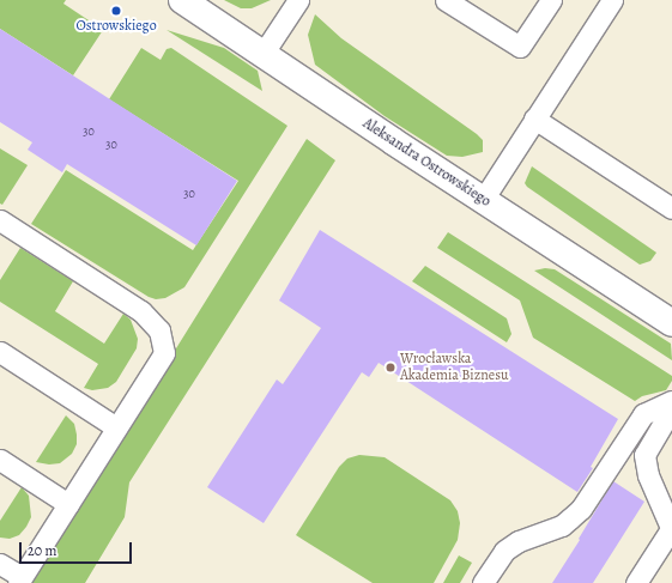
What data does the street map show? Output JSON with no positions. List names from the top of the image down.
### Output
{
  "streets": {
    "street": ["Aleksandra Ostrowskiego"]
  },
  "places": ["Ostrowskiego", "Wrocławska Akademia Biznesu"],
  "house_numbers": ["30", "30", "30"],
  "scale_bar": "20 m"
}
